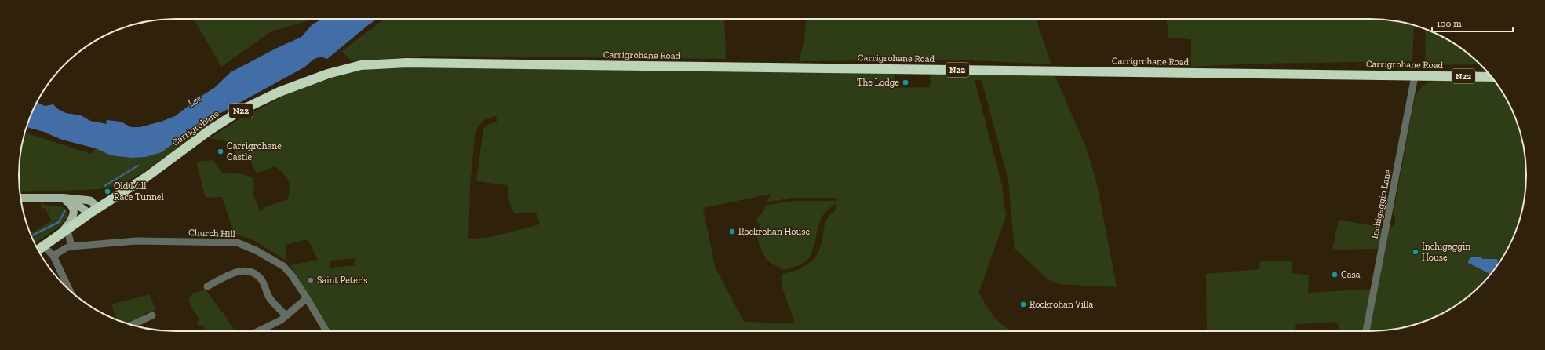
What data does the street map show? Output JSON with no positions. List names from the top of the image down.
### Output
{
  "streets": {
    "highway": ["Carrigrohane Road", "N22", "Carrigrohane"],
    "street": ["Inchigaggin Lane", "Church Hill"]
  },
  "crossings": [
    ["Carrigrohane Road", "Carrigrohane"],
    ["Carrigrohane Road", "Inchigaggin Lane"]
  ],
  "water": ["Lee"],
  "places": [
    "The Lodge",
    "Carrigrohane Castle",
    "Old Mill Race Tunnel",
    "Rockrohan House",
    "Inchigaggin House",
    "Casa",
    "Saint Peter's",
    "Rockrohan Villa"
  ],
  "scale_bar": "100 m"
}
